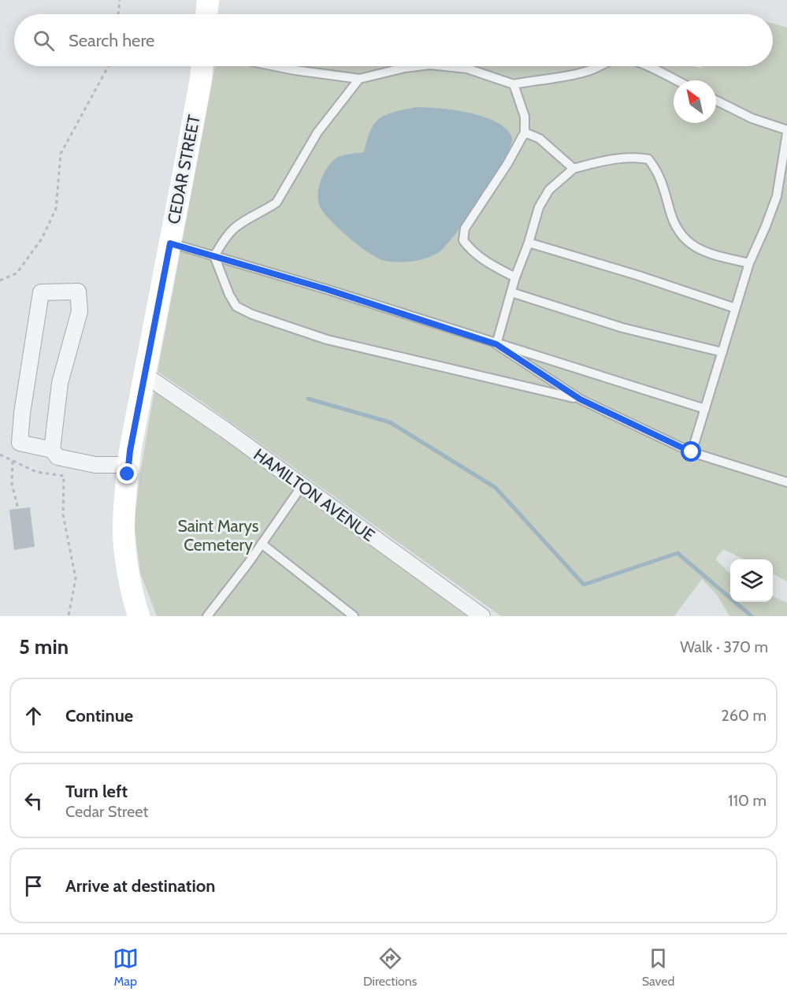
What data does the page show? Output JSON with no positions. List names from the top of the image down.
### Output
{
  "streets": {
    "main road": ["CEDAR STREET"],
    "street": ["HAMILTON AVENUE"]
  },
  "crossings": [
    ["CEDAR STREET", "HAMILTON AVENUE"]
  ],
  "parks": ["Saint Marys Cemetery"],
  "north": "top left",
  "page": {
    "search": "Search here",
    "heading": ["5 min", "Walk · 370 m"],
    "list": [
      ["Continue", "260 m"],
      ["Turn left", "Cedar Street", "110 m"],
      "Arrive at destination"
    ],
    "nav": ["Map", "Directions", "Saved"]
  }
}
